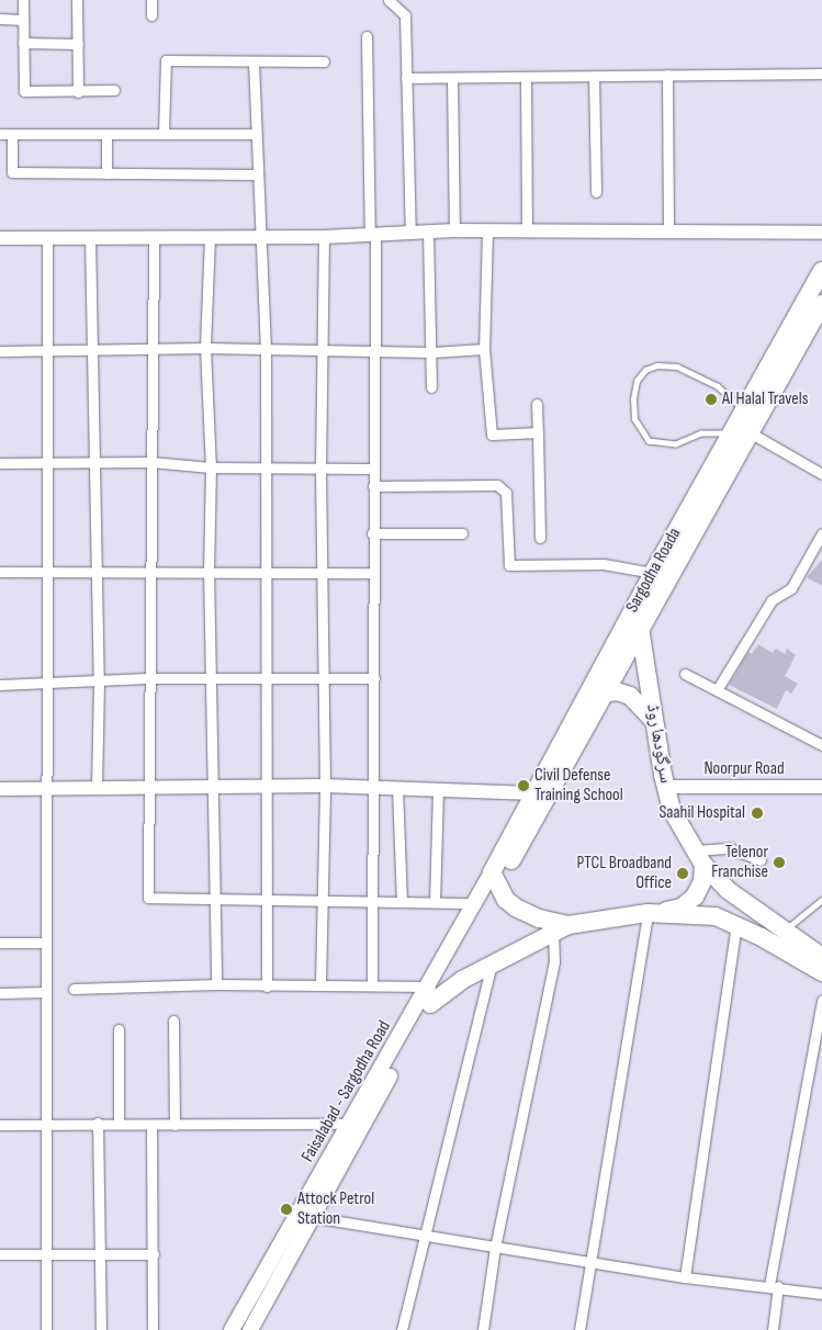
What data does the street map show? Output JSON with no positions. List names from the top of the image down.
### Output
{
  "streets": {
    "highway": ["Sargodha Roada", "سرگودھا روڈ"],
    "main road": ["Faisalabad - Sargodha Road"],
    "street": ["Noorpur Road"]
  },
  "crossings": [
    ["Sargodha Roada", "سرگودھا روڈ"],
    ["Sargodha Roada", "Faisalabad - Sargodha Road"],
    ["سرگودھا روڈ", "Noorpur Road"]
  ],
  "places": [
    "Al Halal Travels",
    "Civil Defense Training School",
    "Saahil Hospital",
    "Telenor Franchise",
    "PTCL Broadband Office",
    "Attock Petrol Station"
  ]
}
